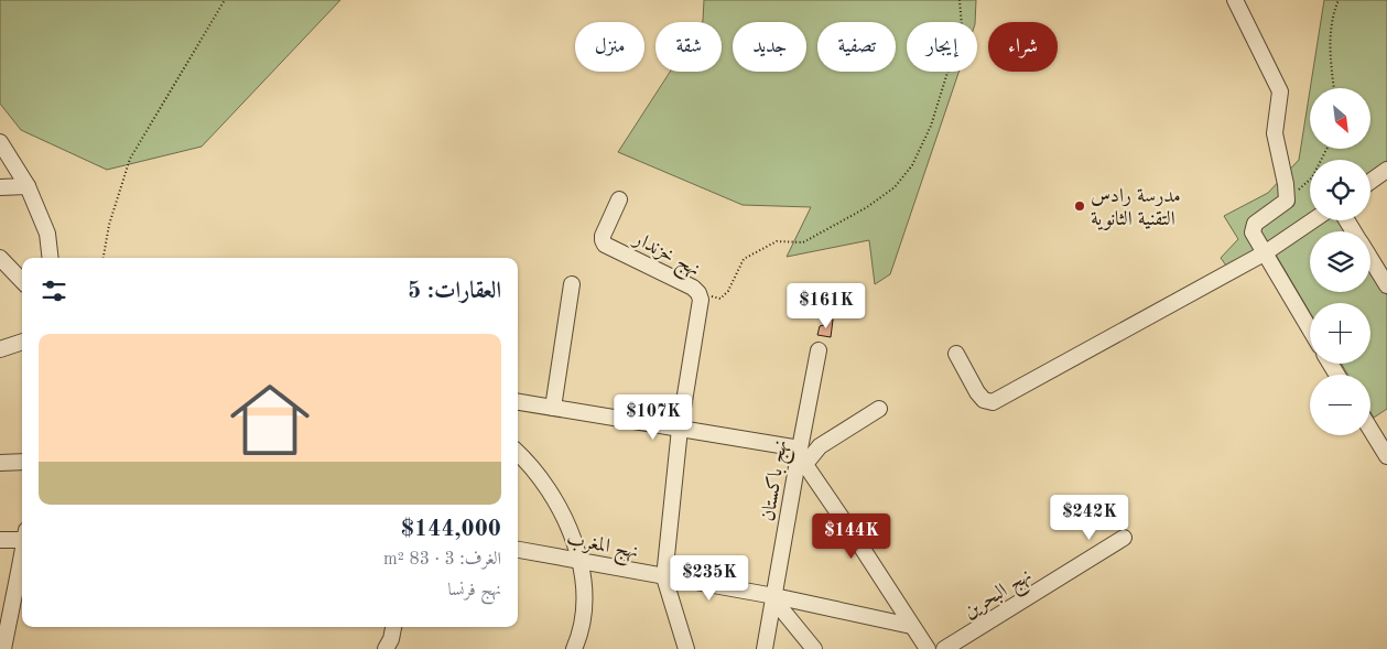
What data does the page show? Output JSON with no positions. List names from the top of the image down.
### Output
{
  "streets": {
    "street": [
      "نهج خزندار",
      "نهج باكستان",
      "نهج المغرب",
      "نهج البحرين"
    ]
  },
  "crossings": [
    ["نهج خزندار", "نهج المغرب"],
    ["نهج باكستان", "نهج المغرب"]
  ],
  "places": ["مدرسة رادس التقنية الثانوية"],
  "north": "bottom right",
  "page": {
    "chip": [
      "شراء",
      "إيجار",
      "تصفية",
      "جديد",
      "شقة",
      "منزل"
    ],
    "map_buttons": ["+", "−"],
    "heading": "العقارات: 5",
    "price": [
      "$161K",
      "$107K",
      "$242K",
      "$144K",
      "$235K"
    ],
    "list": [
      {
        "name": "$144,000",
        "note": "الغرف: 3 · 83 m² · نهج فرنسا"
      }
    ]
  }
}
